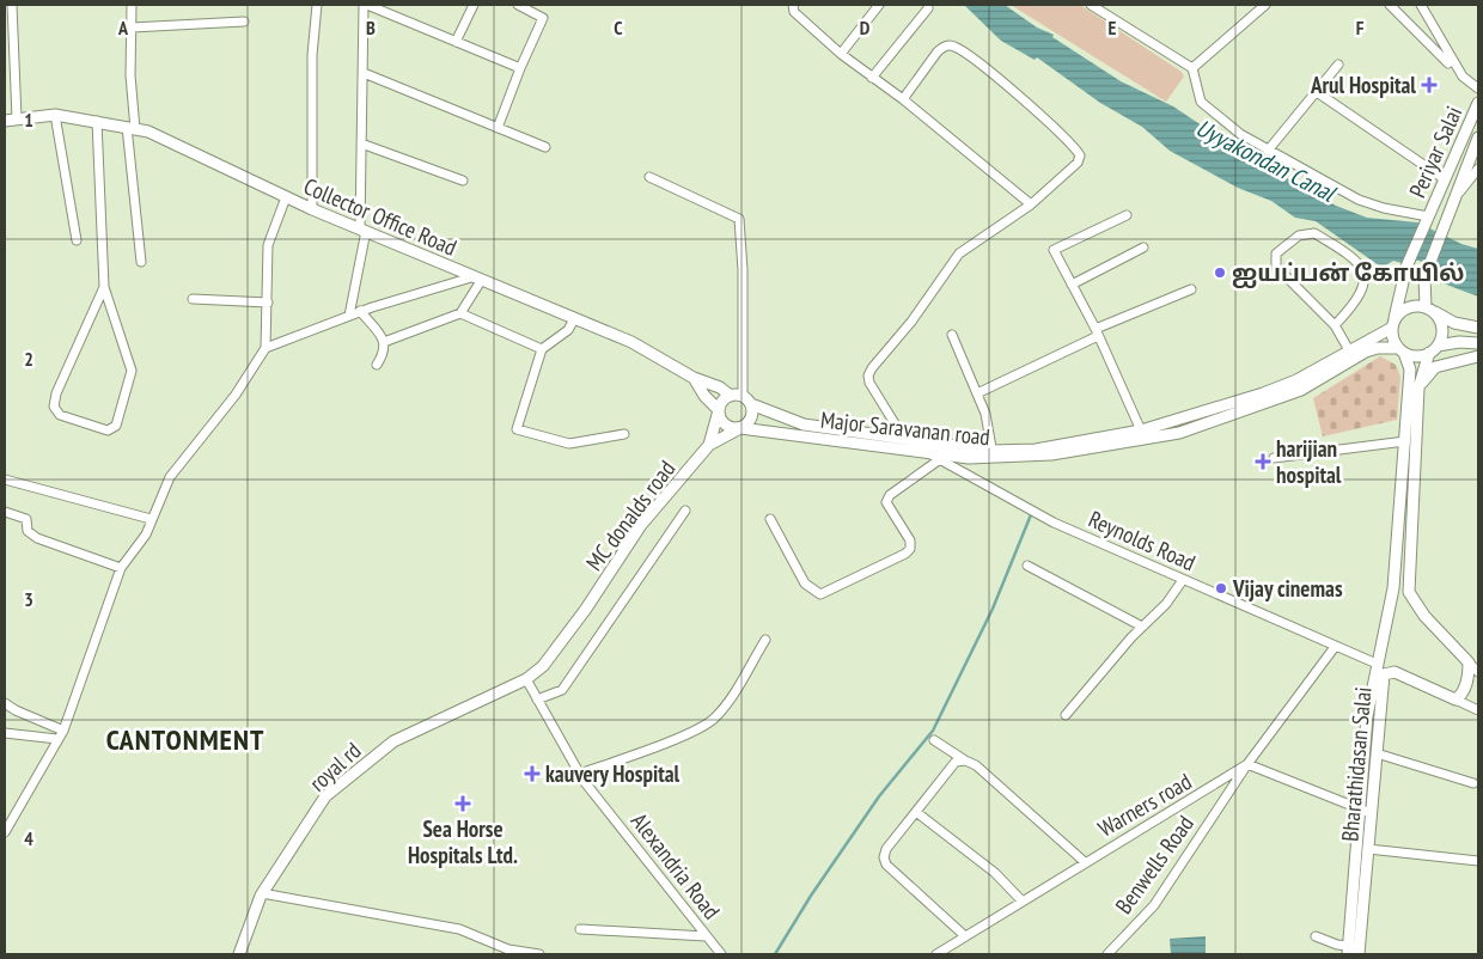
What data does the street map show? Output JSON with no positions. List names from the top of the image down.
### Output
{
  "streets": {
    "main road": [
      "Periyar Salai",
      "Collector Office Road",
      "Major Saravanan road",
      "MC donalds road",
      "Bharathidasan Salai",
      "royal rd"
    ],
    "street": [
      "Reynolds Road",
      "Warners road",
      "Benwells Road",
      "Alexandria Road"
    ]
  },
  "crossings": [
    ["Periyar Salai", "Major Saravanan road"],
    ["Periyar Salai", "Bharathidasan Salai"],
    ["Collector Office Road", "Major Saravanan road"],
    ["Collector Office Road", "MC donalds road"],
    ["Collector Office Road", "Reynolds Road"],
    ["Major Saravanan road", "MC donalds road"],
    ["Major Saravanan road", "Reynolds Road"],
    ["Major Saravanan road", "Bharathidasan Salai"],
    ["MC donalds road", "royal rd"],
    ["MC donalds road", "Alexandria Road"],
    ["Reynolds Road", "Bharathidasan Salai"],
    ["Reynolds Road", "Warners road"],
    ["royal rd", "Alexandria Road"],
    ["Warners road", "Benwells Road"]
  ],
  "districts": ["CANTONMENT"],
  "water": ["Uyyakondan Canal"],
  "places": {
    "health": [
      "Arul Hospital",
      "harijian hospital",
      "kauvery Hospital",
      "Sea Horse Hospitals Ltd."
    ],
    "other": ["ஐயப்பன் கோயில்", "Vijay cinemas"]
  },
  "grid": {
    "columns": [
      "A",
      "B",
      "C",
      "D",
      "E",
      "F"
    ],
    "rows": [
      "1",
      "2",
      "3",
      "4"
    ]
  }
}
